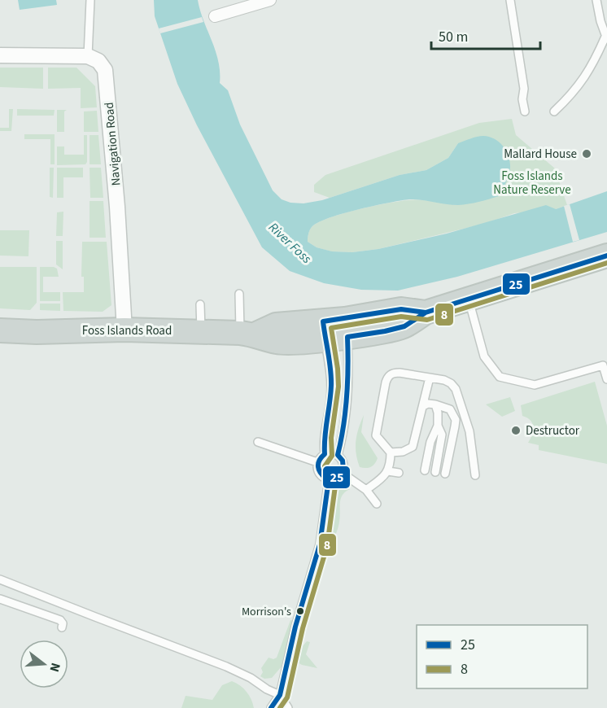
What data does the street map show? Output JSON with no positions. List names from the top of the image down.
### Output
{
  "streets": {
    "main road": ["Foss Islands Road"],
    "street": ["Navigation Road"]
  },
  "crossings": [
    ["Navigation Road", "Foss Islands Road"]
  ],
  "water": ["River Foss"],
  "parks": ["Foss Islands Nature Reserve"],
  "places": ["Mallard House", "Destructor", "Morrison's"],
  "lines": ["transit line 25", "transit line 8"],
  "legend": ["25", "8"],
  "scale_bar": "50 m",
  "north": "right"
}
